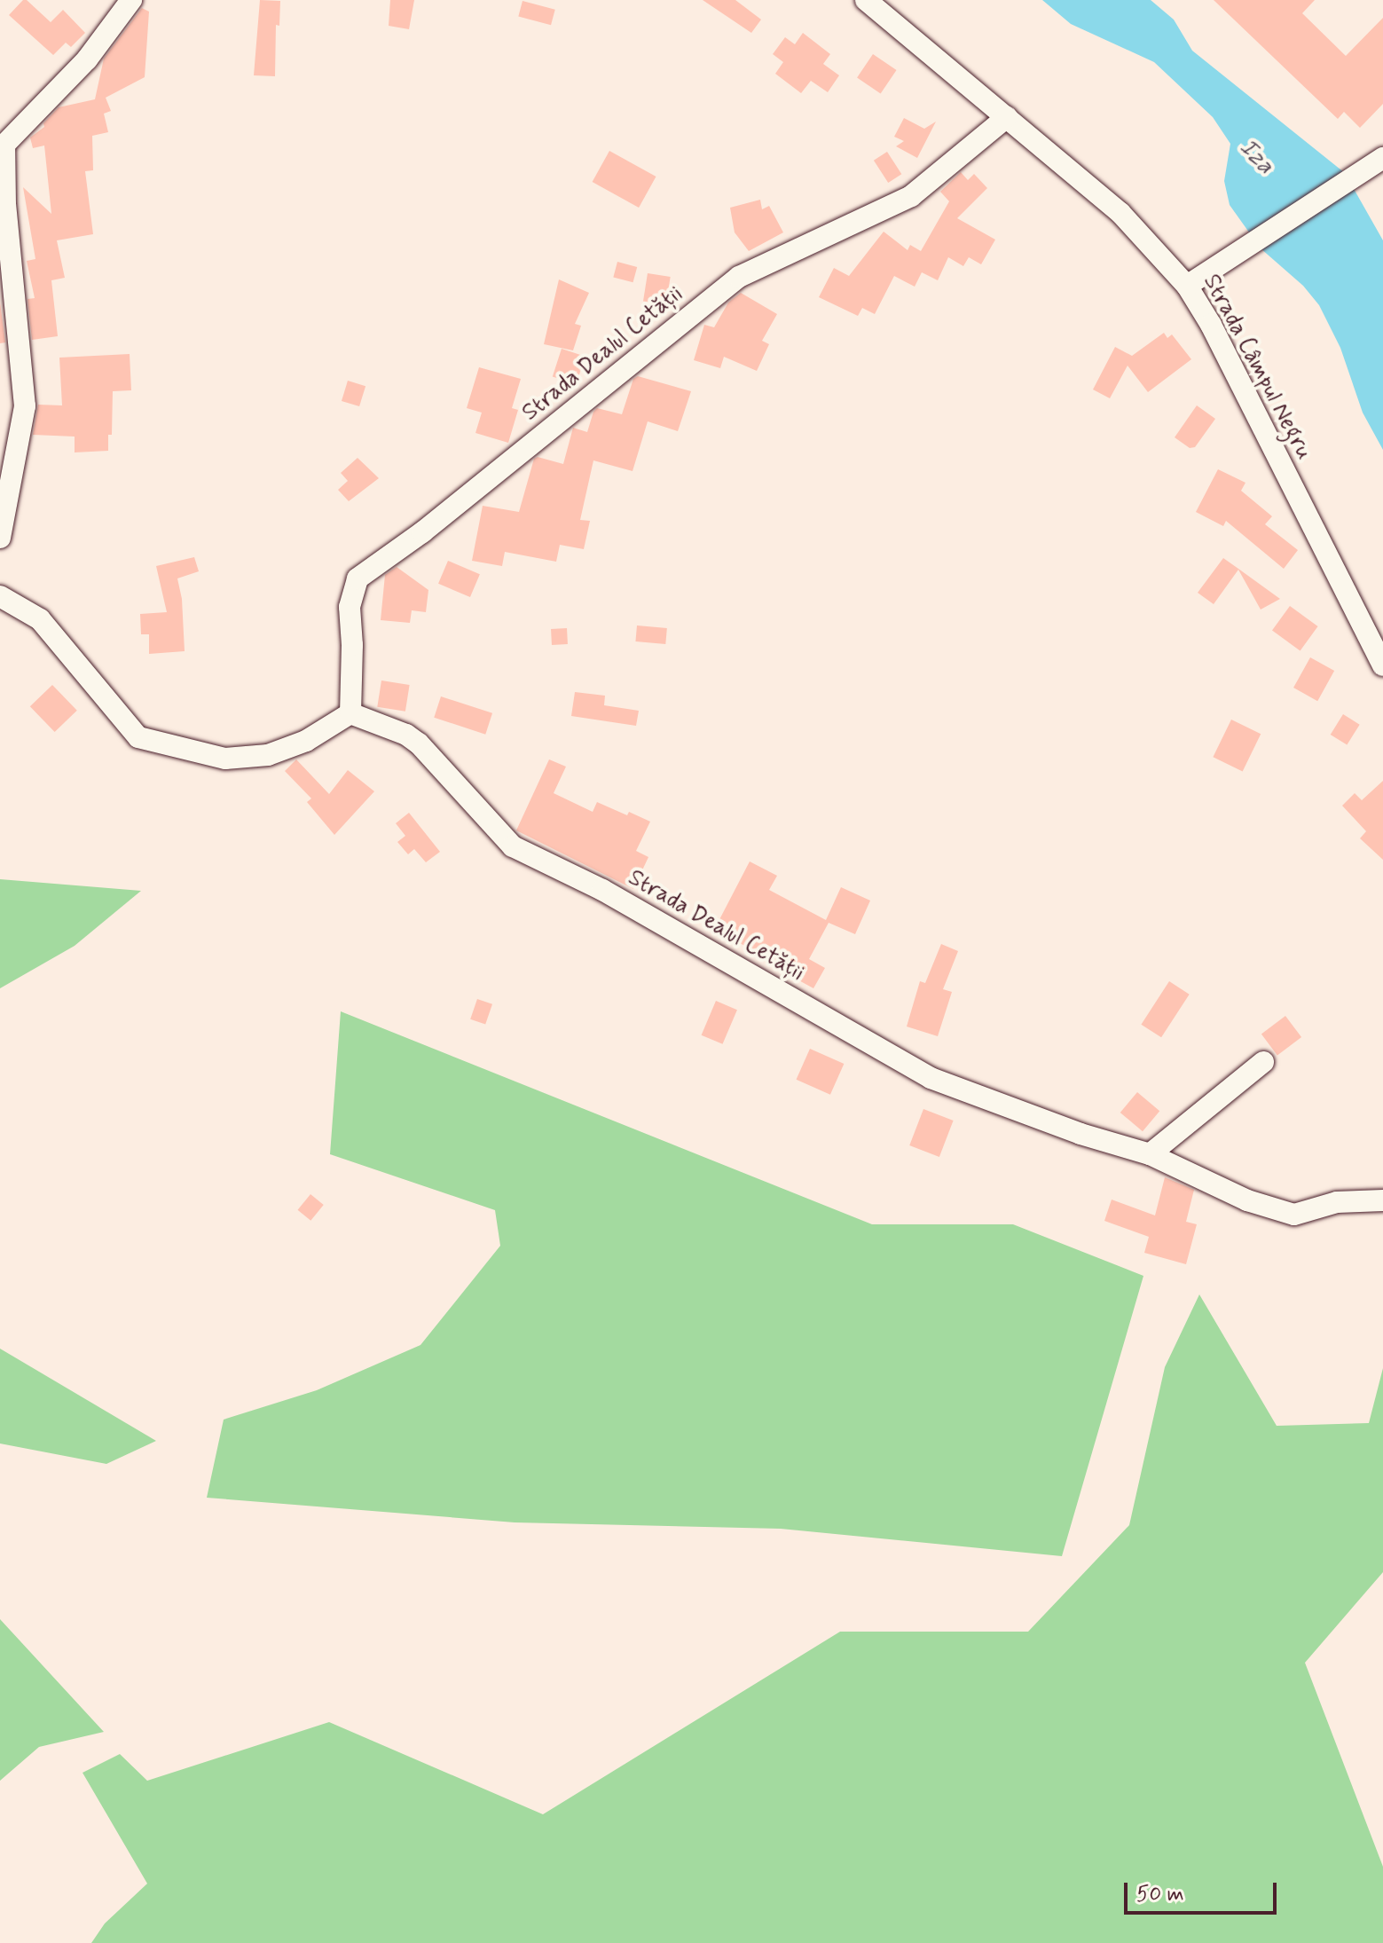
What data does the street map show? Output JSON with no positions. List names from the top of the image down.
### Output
{
  "streets": {
    "street": ["Strada Dealul Cetății", "Strada Câmpul Negru"]
  },
  "crossings": [
    ["Strada Dealul Cetății", "Strada Câmpul Negru"]
  ],
  "water": ["Iza"],
  "scale_bar": "50 m"
}
